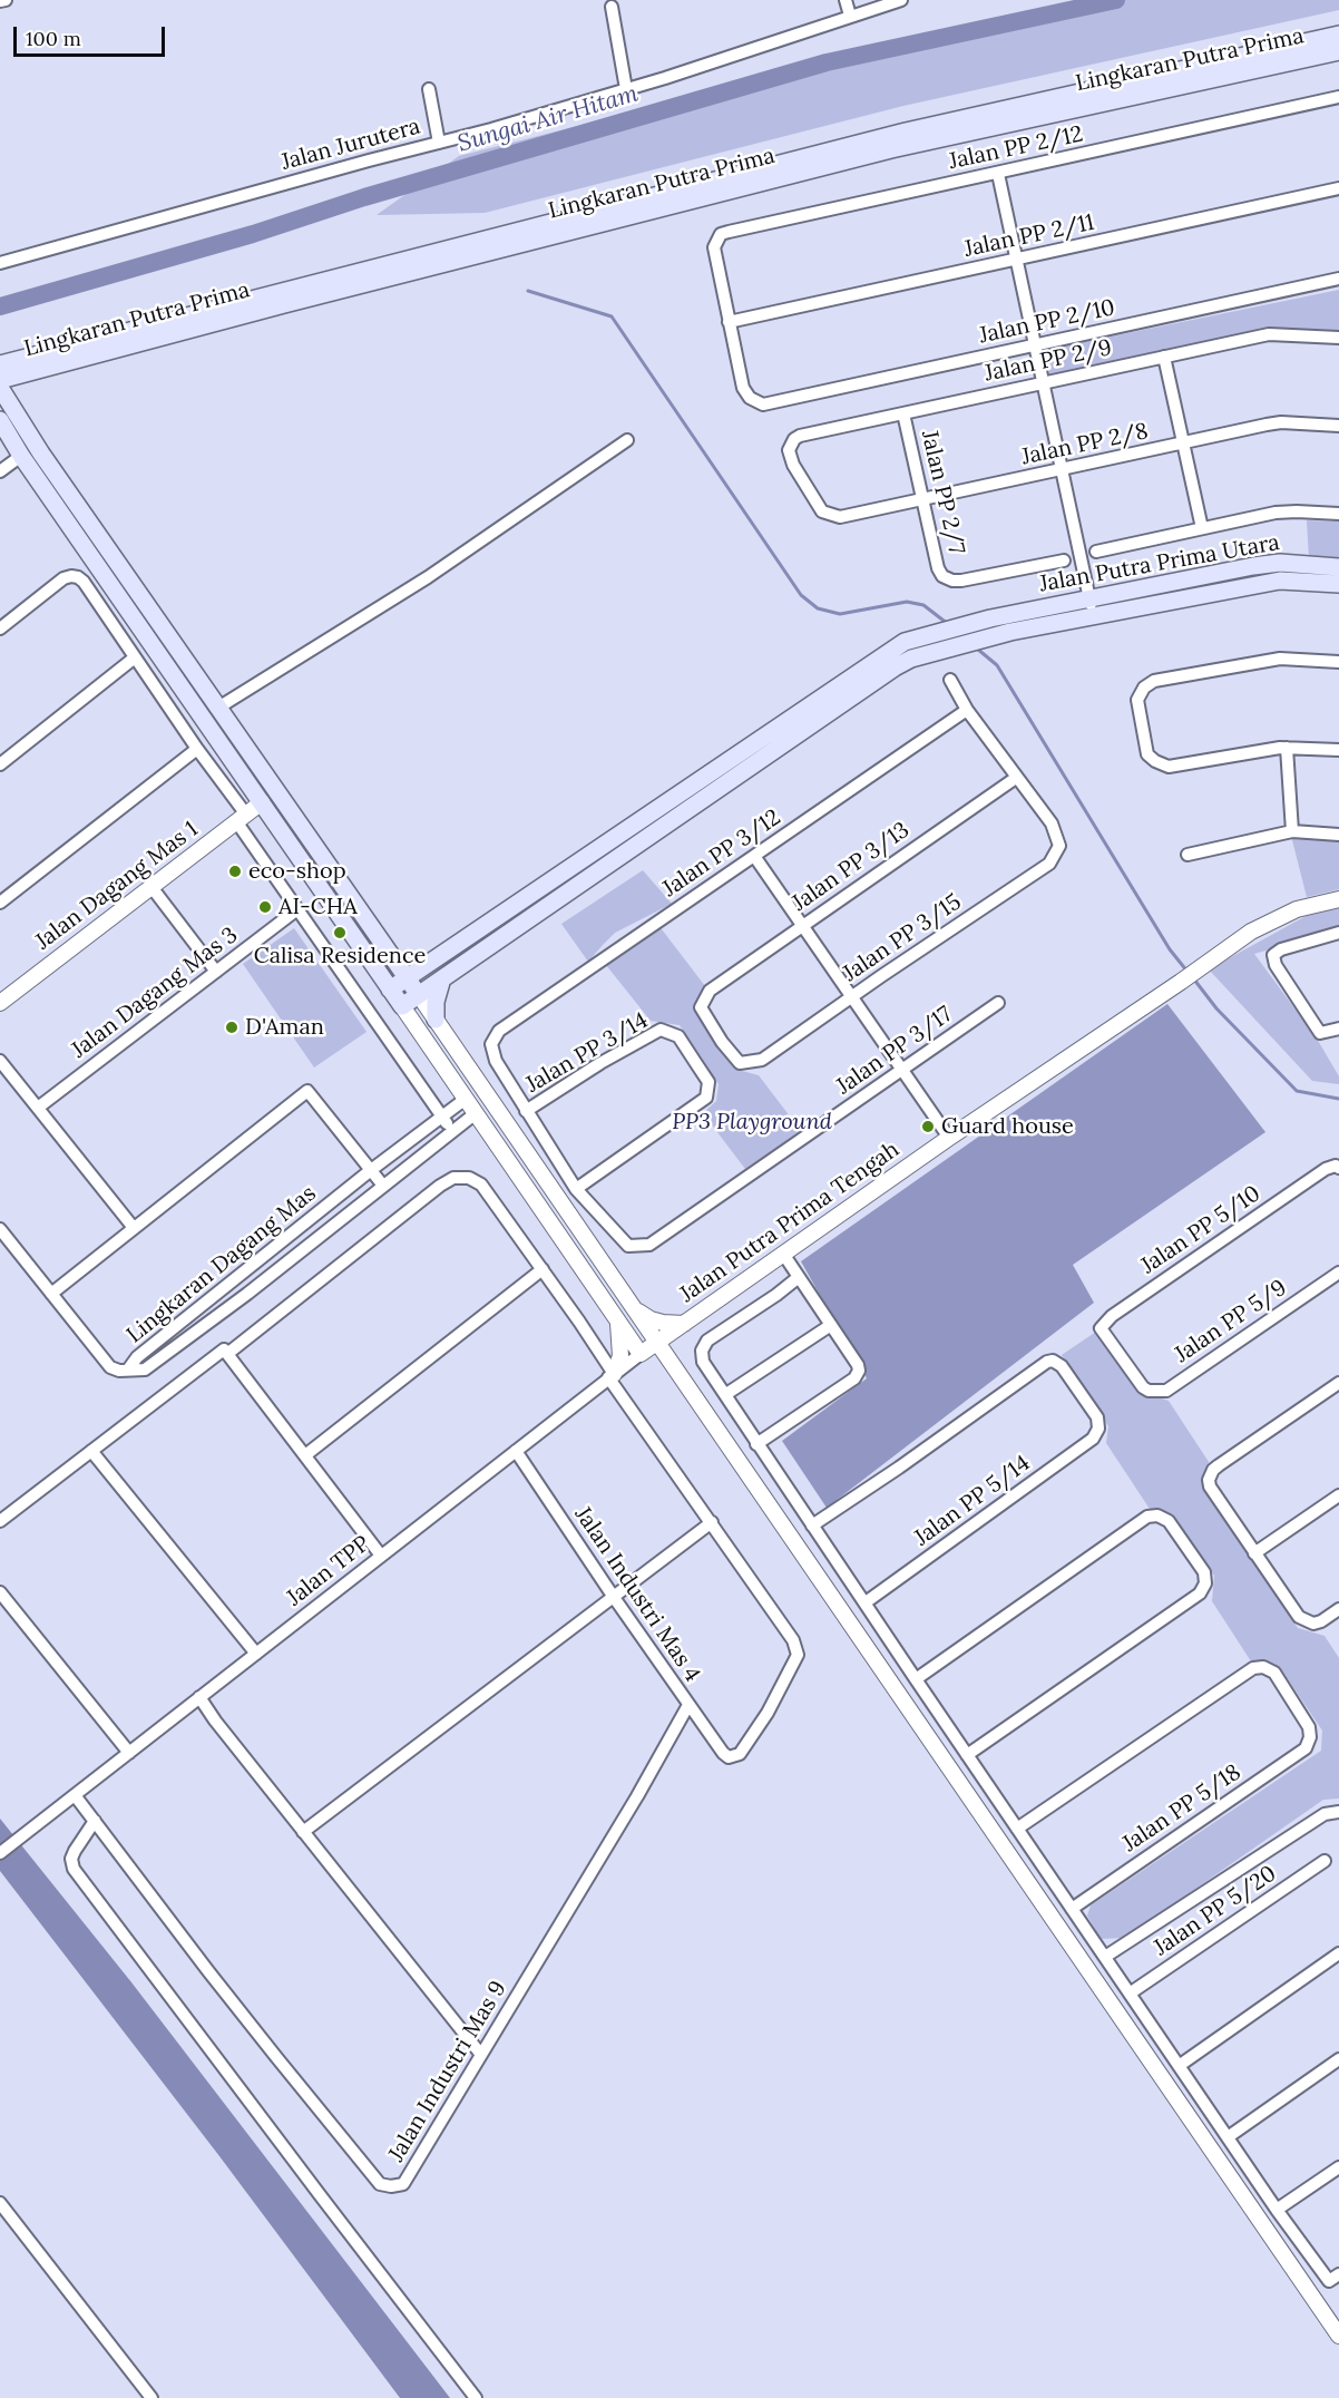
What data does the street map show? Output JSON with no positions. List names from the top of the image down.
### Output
{
  "streets": {
    "main road": ["Lingkaran Putra Prima", "Jalan Putra Prima Utara"],
    "street": [
      "Jalan Jurutera",
      "Jalan PP 2/12",
      "Jalan PP 2/11",
      "Jalan PP 2/10",
      "Jalan PP 2/9",
      "Jalan PP 2/8",
      "Jalan PP 2/7",
      "Jalan PP 3/12",
      "Jalan PP 3/13",
      "Jalan Dagang Mas 1",
      "Jalan PP 3/15",
      "Jalan Dagang Mas 3",
      "Jalan PP 3/17",
      "Jalan PP 3/14",
      "Jalan Putra Prima Tengah",
      "Jalan PP 5/10",
      "Lingkaran Dagang Mas",
      "Jalan PP 5/9",
      "Jalan PP 5/14",
      "Jalan TPP",
      "Jalan Industri Mas 4",
      "Jalan PP 5/18",
      "Jalan PP 5/20",
      "Jalan Industri Mas 9"
    ]
  },
  "crossings": [
    ["Jalan PP 2/12", "Jalan PP 2/11"],
    ["Jalan PP 2/12", "Jalan PP 2/10"],
    ["Jalan PP 2/11", "Jalan PP 2/10"],
    ["Jalan PP 2/9", "Jalan PP 2/8"],
    ["Jalan PP 2/9", "Jalan PP 2/7"],
    ["Jalan PP 2/8", "Jalan PP 2/7"],
    ["Jalan PP 3/12", "Jalan PP 3/14"],
    ["Jalan PP 3/13", "Jalan PP 3/15"],
    ["Jalan PP 3/17", "Jalan PP 3/14"],
    ["Jalan Putra Prima Tengah", "Jalan TPP"],
    ["Jalan PP 5/10", "Jalan PP 5/9"],
    ["Jalan TPP", "Jalan Industri Mas 4"],
    ["Jalan TPP", "Jalan Industri Mas 9"],
    ["Jalan Industri Mas 4", "Jalan Industri Mas 9"]
  ],
  "water": ["Sungai Air Hitam"],
  "parks": ["PP3 Playground"],
  "places": [
    "eco-shop",
    "AI-CHA",
    "Calisa Residence",
    "D'Aman",
    "Guard house"
  ],
  "scale_bar": "100 m"
}
